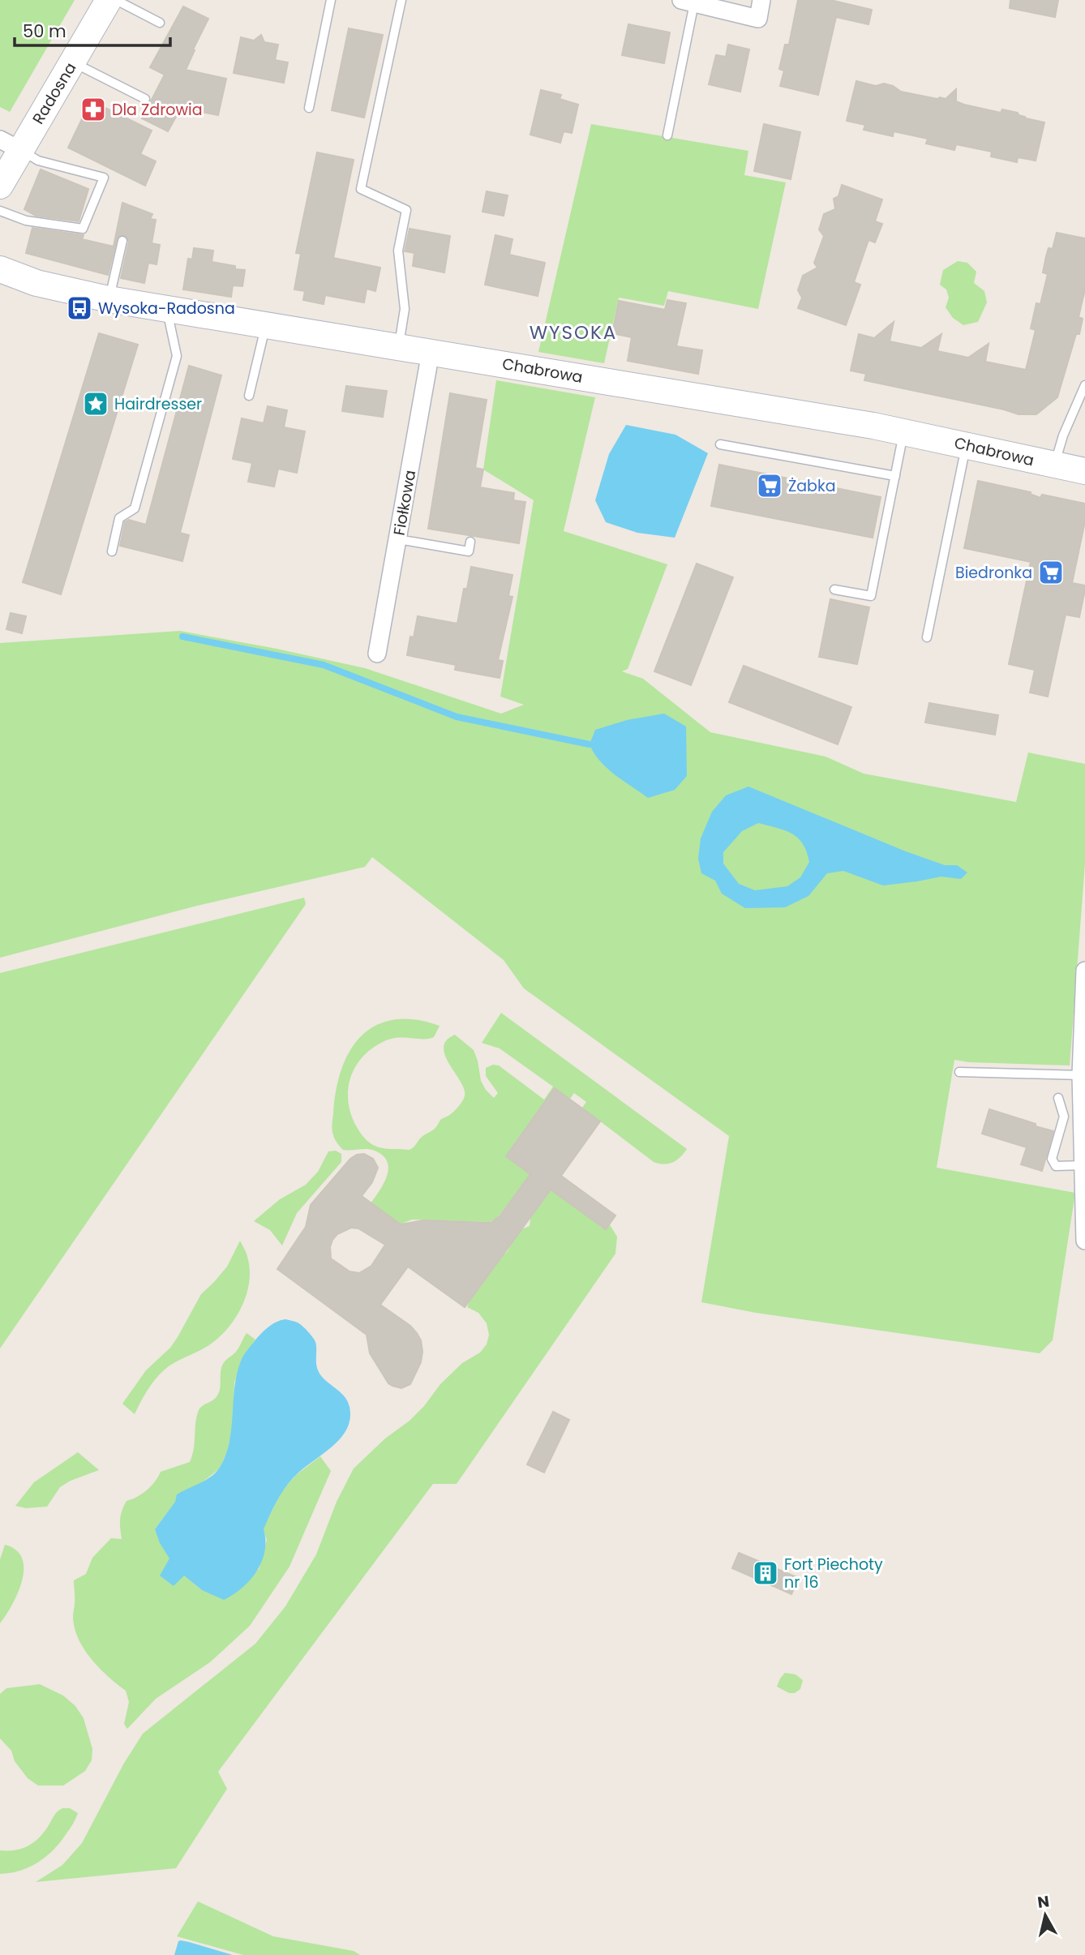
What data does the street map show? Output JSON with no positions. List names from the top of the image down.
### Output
{
  "streets": {
    "street": ["Radosna", "Chabrowa", "Fiołkowa"]
  },
  "crossings": [
    ["Chabrowa", "Fiołkowa"]
  ],
  "districts": ["WYSOKA"],
  "places": {
    "pharmacy": ["Dla Zdrowia"],
    "bus stop": ["Wysoka-Radosna"],
    "place": ["Hairdresser"],
    "supermarket": ["Żabka", "Biedronka"],
    "building": ["Fort Piechoty nr 16"]
  },
  "scale_bar": "50 m",
  "north": "top"
}
